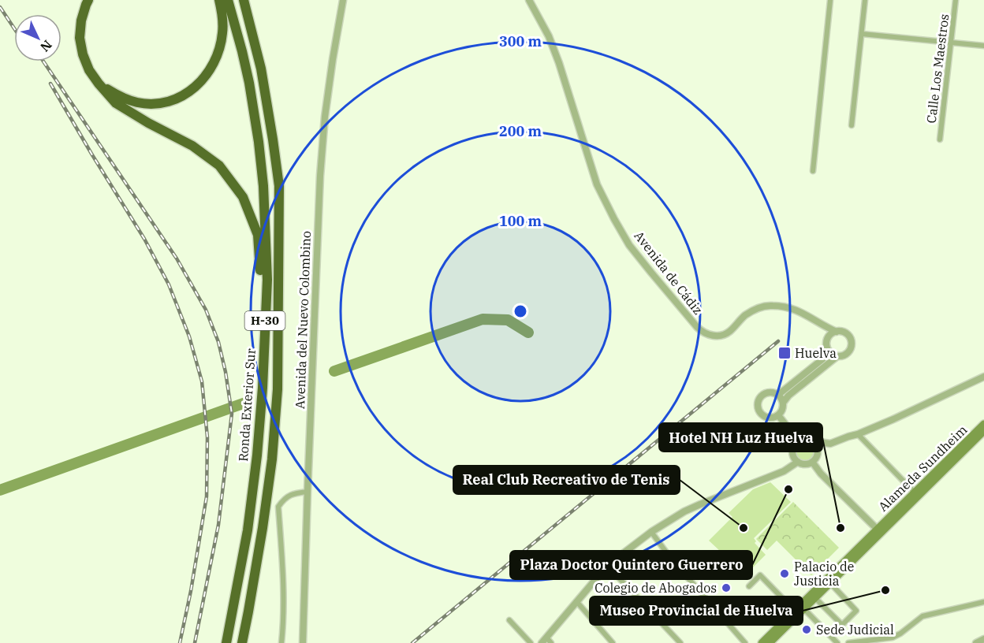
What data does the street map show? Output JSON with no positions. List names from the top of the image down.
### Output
{
  "streets": {
    "highway": ["H-30", "Ronda Exterior Sur"],
    "main road": ["Alameda Sundheim"],
    "street": ["Calle Los Maestros", "Avenida de Cádiz", "Avenida del Nuevo Colombino"]
  },
  "places": {
    "transit": ["Huelva"],
    "other": [
      "Plaza Doctor Quintero Guerrero",
      "Real Club Recreativo de Tenis",
      "Hotel NH Luz Huelva",
      "Palacio de Justicia",
      "Colegio de Abogados",
      "Museo Provincial de Huelva",
      "Sede Judicial"
    ]
  },
  "north": "bottom right",
  "rings": ["300 m", "200 m", "100 m"]
}
